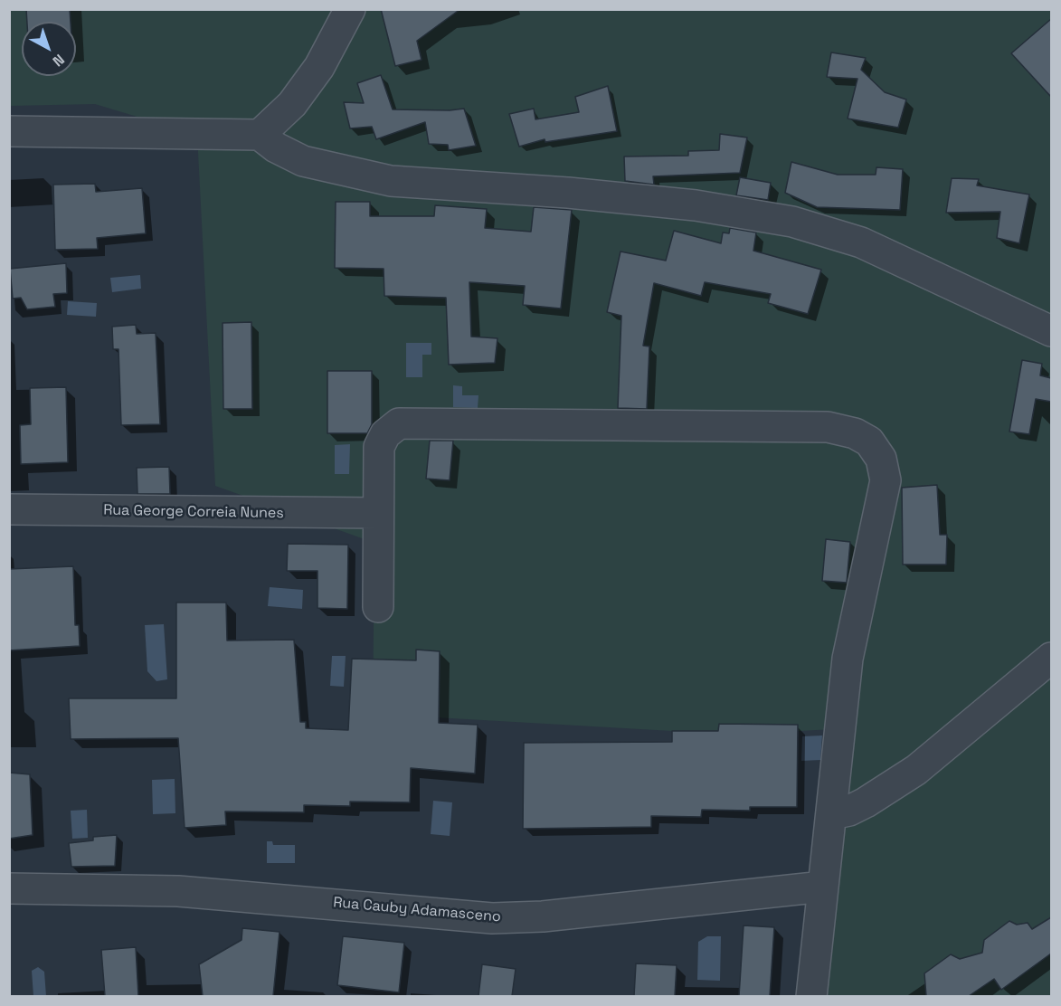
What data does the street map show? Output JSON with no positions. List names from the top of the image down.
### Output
{
  "streets": {
    "street": ["Rua George Correia Nunes", "Rua Cauby Adamasceno"]
  },
  "north": "bottom right"
}
